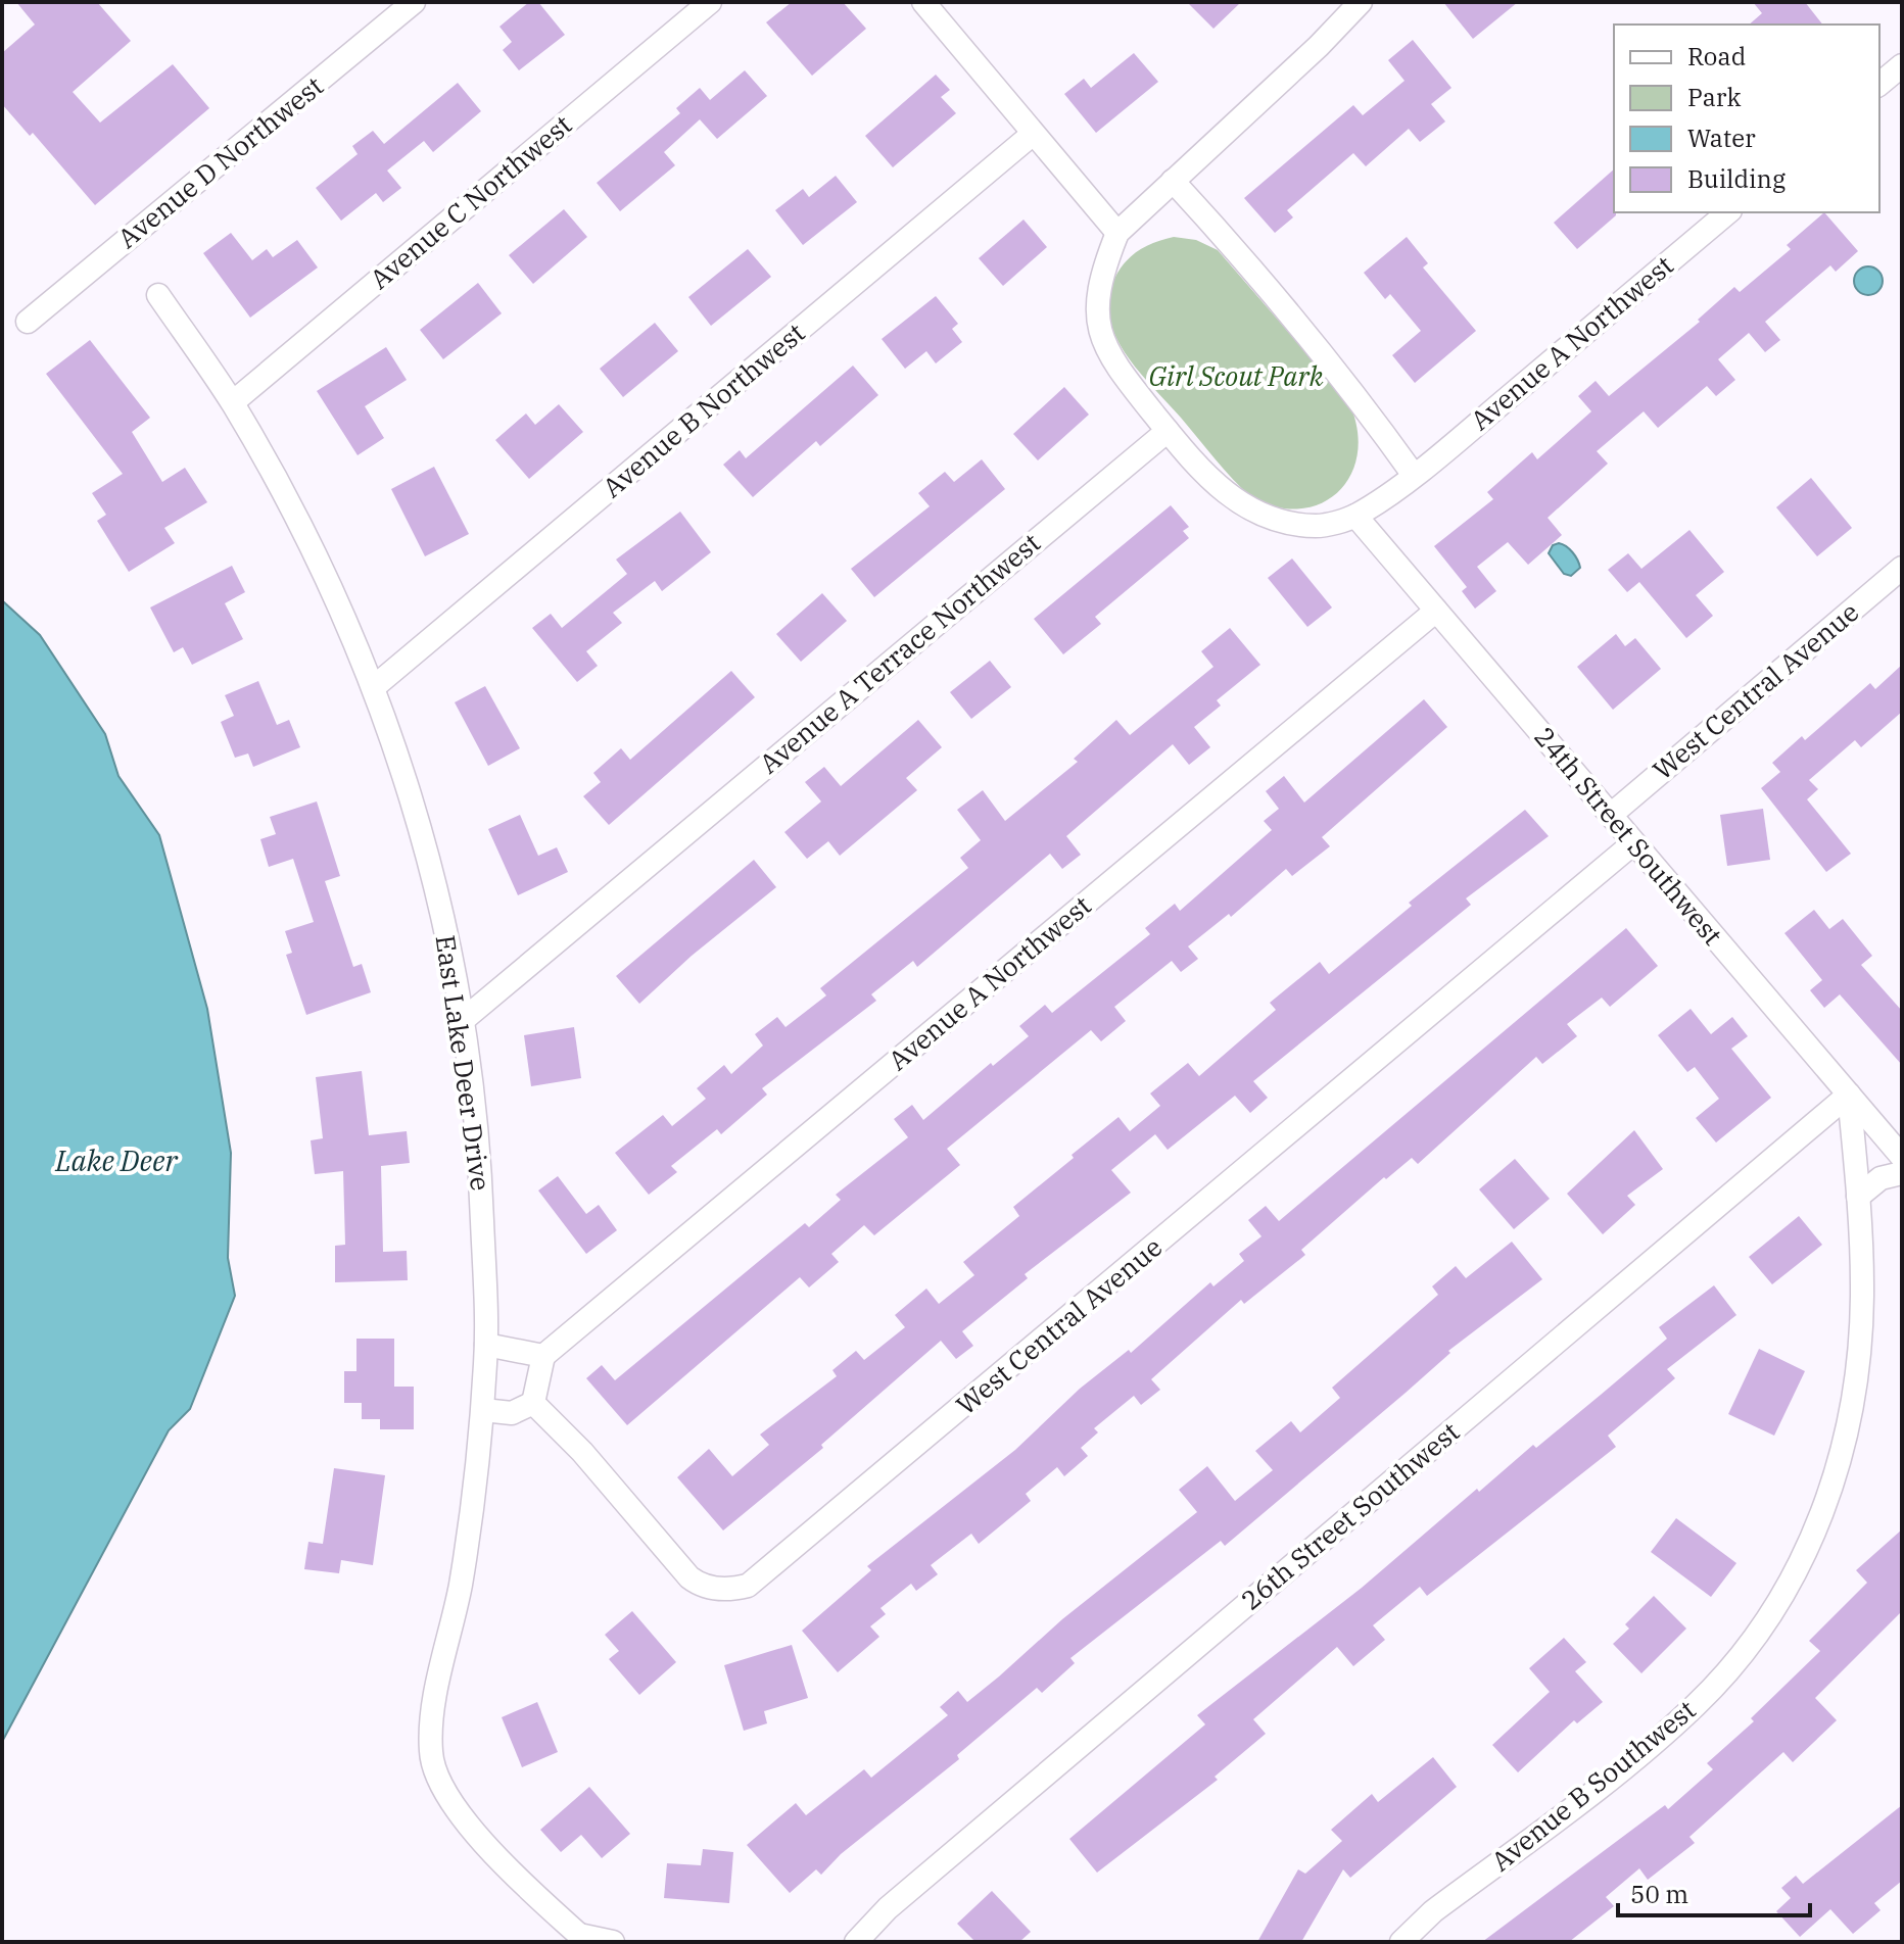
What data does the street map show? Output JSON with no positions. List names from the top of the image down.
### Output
{
  "streets": {
    "street": [
      "Avenue D Northwest",
      "Avenue C Northwest",
      "Avenue A Northwest",
      "Avenue B Northwest",
      "Avenue A Terrace Northwest",
      "West Central Avenue",
      "24th Street Southwest",
      "East Lake Deer Drive",
      "26th Street Southwest",
      "Avenue B Southwest"
    ]
  },
  "crossings": [
    ["Avenue C Northwest", "East Lake Deer Drive"],
    ["Avenue A Northwest", "24th Street Southwest"],
    ["Avenue B Northwest", "East Lake Deer Drive"],
    ["Avenue A Terrace Northwest", "East Lake Deer Drive"],
    ["West Central Avenue", "24th Street Southwest"],
    ["24th Street Southwest", "26th Street Southwest"],
    ["24th Street Southwest", "Avenue B Southwest"],
    ["26th Street Southwest", "Avenue B Southwest"]
  ],
  "water": ["Lake Deer"],
  "parks": ["Girl Scout Park"],
  "legend": [
    "Road",
    "Park",
    "Water",
    "Building"
  ],
  "scale_bar": "50 m"
}
